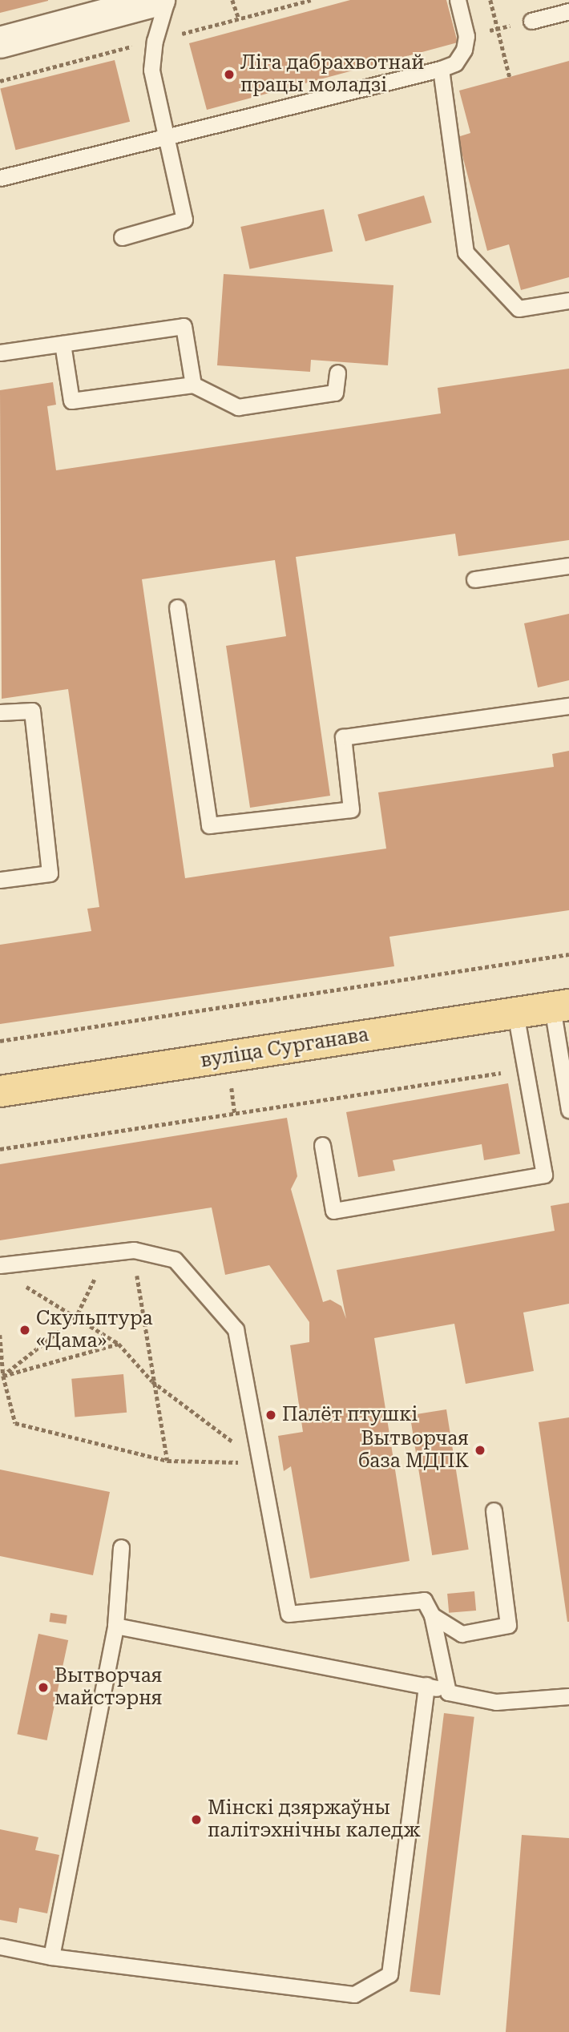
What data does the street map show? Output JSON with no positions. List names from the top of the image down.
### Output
{
  "streets": {
    "main road": ["вуліца Сурганава"]
  },
  "places": [
    "Ліга дабрахвотнай працы моладзі",
    "Скульптура «Дама»",
    "Палёт птушкі",
    "Вытворчая база МДПК",
    "Вытворчая майстэрня",
    "Мінскі дзяржаўны палітэхнічны каледж"
  ]
}
